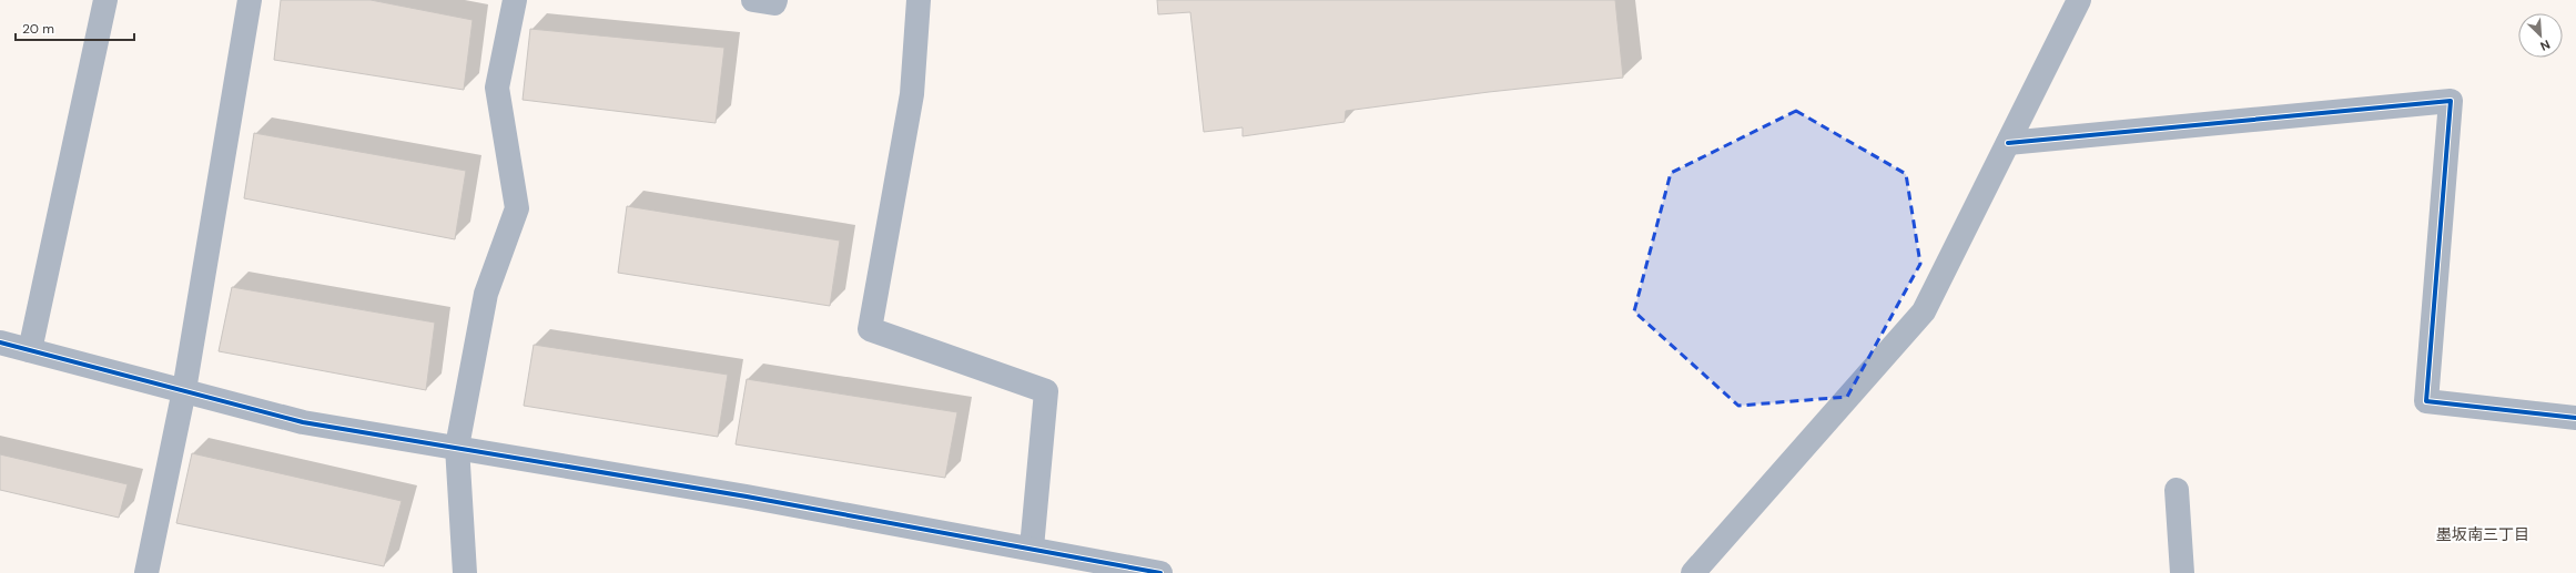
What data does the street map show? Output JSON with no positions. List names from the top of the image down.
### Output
{
  "districts": ["墨坂南三丁目"],
  "scale_bar": "20 m",
  "north": "bottom right"
}
